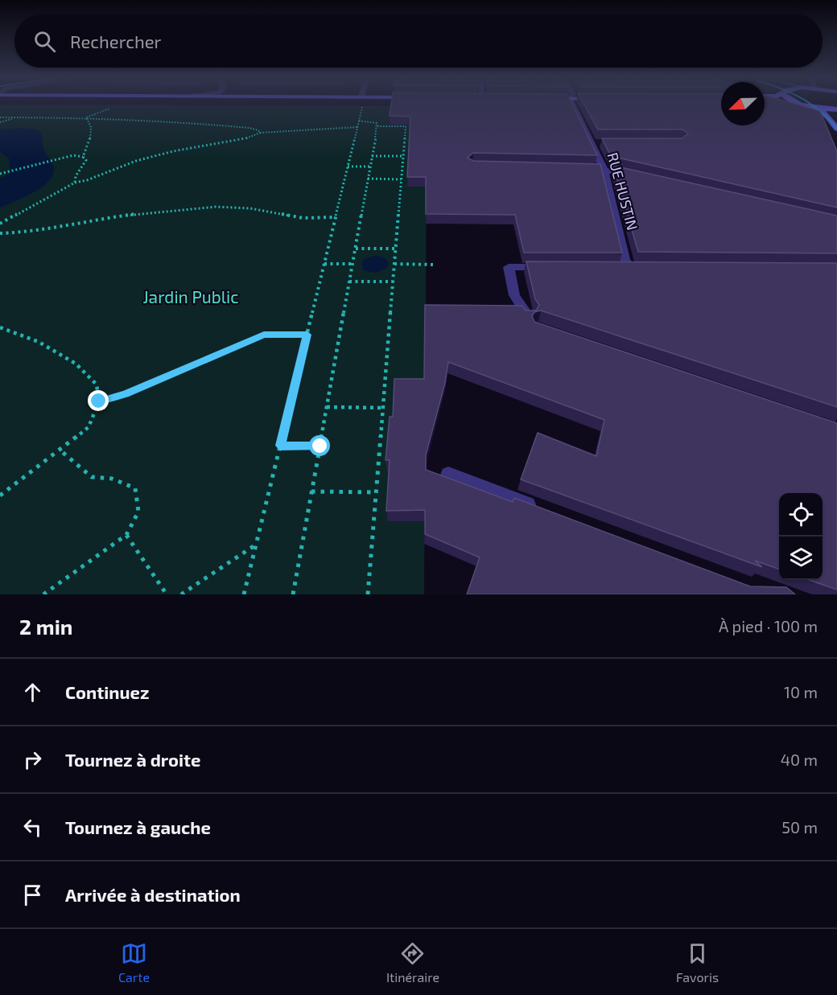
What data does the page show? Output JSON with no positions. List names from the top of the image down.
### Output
{
  "streets": {
    "street": ["RUE HUSTIN"]
  },
  "parks": ["Jardin Public"],
  "north": "bottom left",
  "page": {
    "search": "Rechercher",
    "heading": ["2 min", "À pied · 100 m"],
    "list": [
      ["Continuez", "10 m"],
      ["Tournez à droite", "40 m"],
      ["Tournez à gauche", "50 m"],
      "Arrivée à destination"
    ],
    "nav": ["Carte", "Itinéraire", "Favoris"]
  }
}
